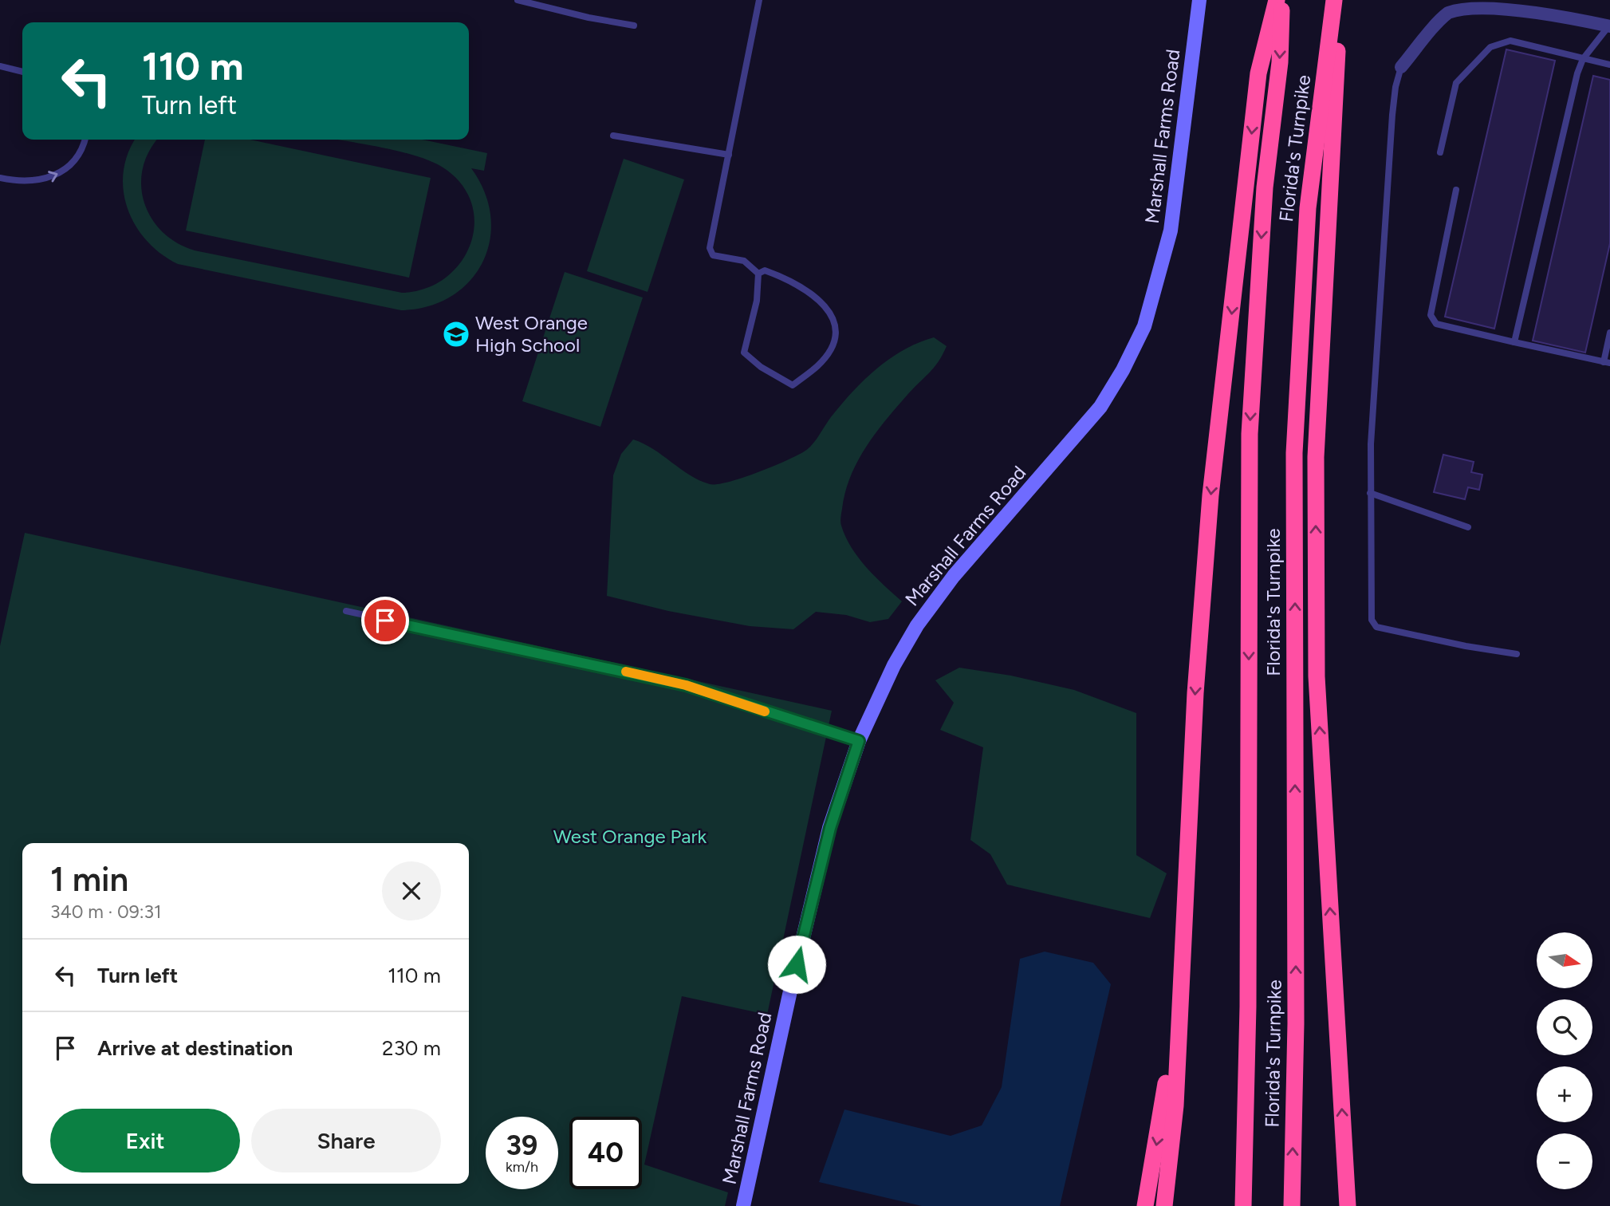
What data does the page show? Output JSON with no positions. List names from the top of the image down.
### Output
{
  "streets": {
    "highway": ["Florida's Turnpike"],
    "street": ["Marshall Farms Road"]
  },
  "parks": ["West Orange Park"],
  "places": {
    "school or university": ["West Orange High School"]
  },
  "north": "right",
  "page": {
    "turn": ["110 m", "Turn left"],
    "heading": ["1 min", "340 m · 09:31"],
    "map_buttons": ["+", "−"],
    "list": [
      {
        "name": "Turn left",
        "value": "110 m"
      },
      {
        "name": "Arrive at destination",
        "value": "230 m"
      }
    ],
    "buttons": ["Exit", "Share"],
    "speed": "39 km/h",
    "limit": "40"
  }
}
